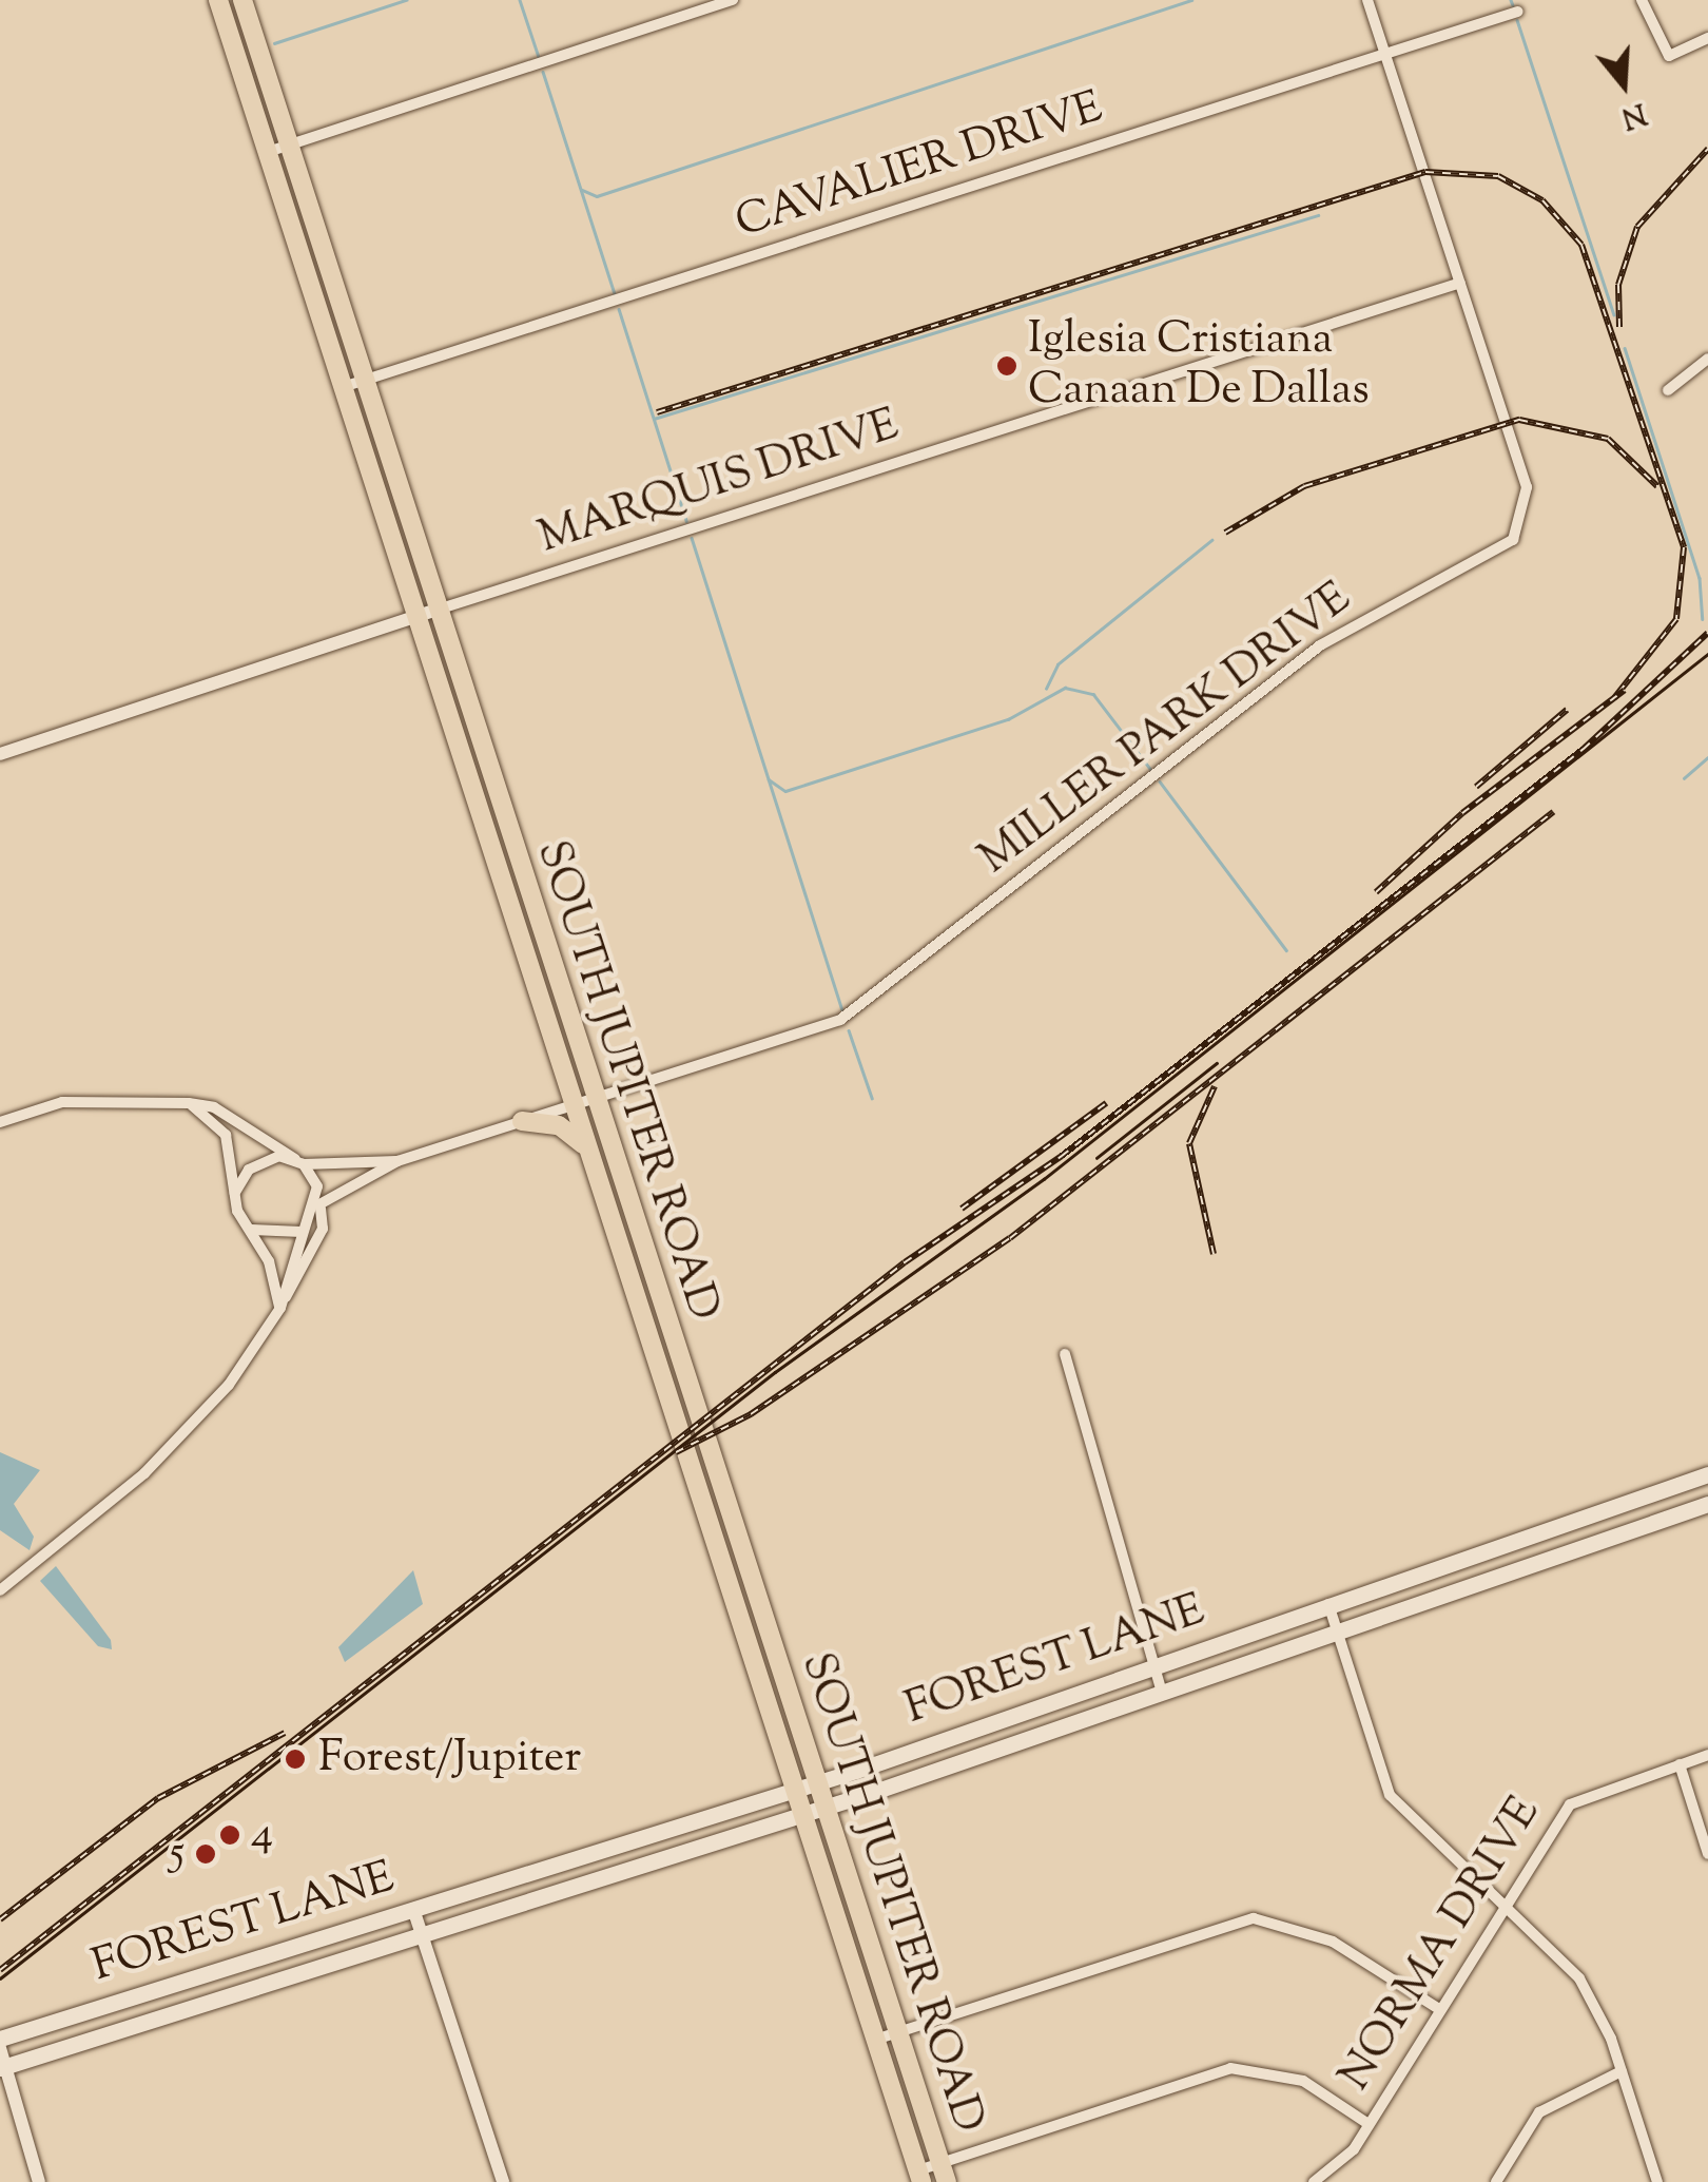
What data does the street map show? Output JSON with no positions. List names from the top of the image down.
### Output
{
  "streets": {
    "main road": ["SOUTH JUPITER ROAD", "FOREST LANE"],
    "street": [
      "CAVALIER DRIVE",
      "MARQUIS DRIVE",
      "MILLER PARK DRIVE",
      "NORMA DRIVE"
    ]
  },
  "crossings": [
    ["CAVALIER DRIVE", "MILLER PARK DRIVE"],
    ["CAVALIER DRIVE", "SOUTH JUPITER ROAD"],
    ["MARQUIS DRIVE", "MILLER PARK DRIVE"],
    ["MARQUIS DRIVE", "SOUTH JUPITER ROAD"],
    ["MILLER PARK DRIVE", "SOUTH JUPITER ROAD"],
    ["SOUTH JUPITER ROAD", "FOREST LANE"]
  ],
  "places": [
    "Iglesia Cristiana Canaan De Dallas",
    "Forest/Jupiter",
    "4",
    "5"
  ],
  "north": "bottom"
}
